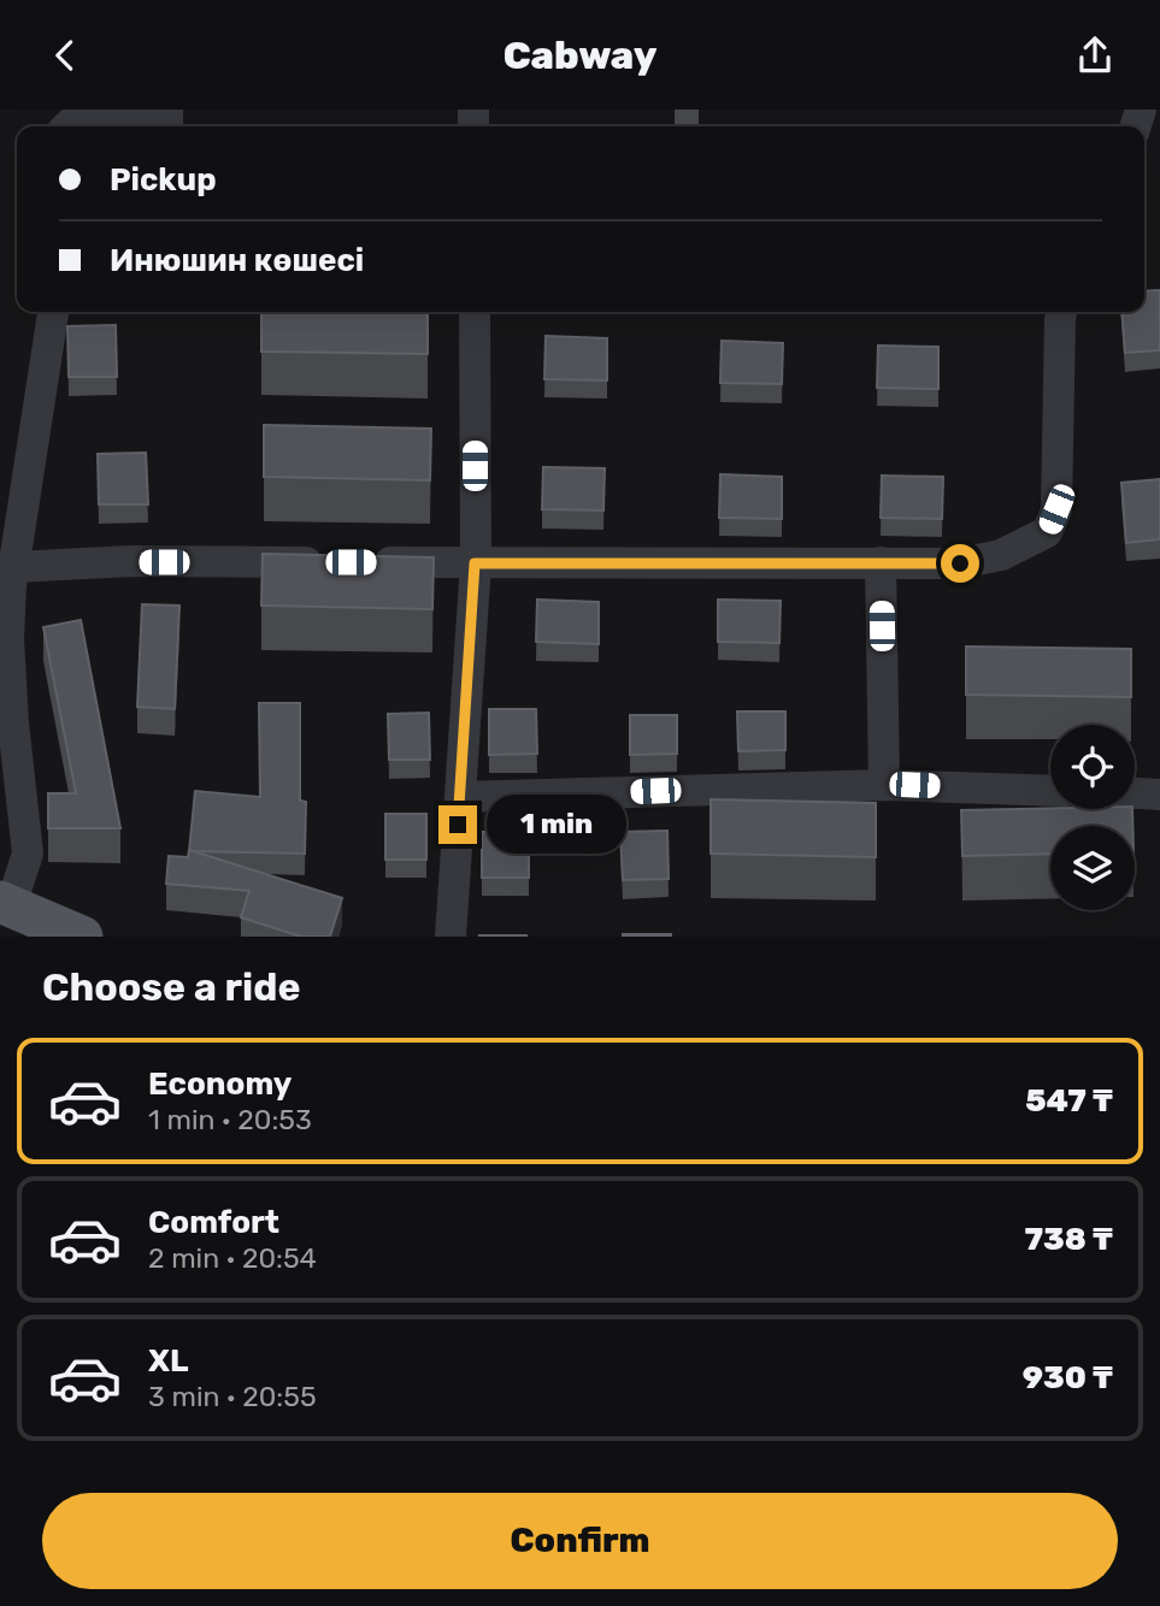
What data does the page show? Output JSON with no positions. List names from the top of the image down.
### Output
{
  "page": {
    "header": "Cabway",
    "banner": ["Pickup", "Инюшин көшесі"],
    "bubble": "1 min",
    "heading": "Choose a ride",
    "list": [
      {
        "name": "Economy",
        "note": "1 min · 20:53",
        "value": "547 ₸"
      },
      {
        "name": "Comfort",
        "note": "2 min · 20:54",
        "value": "738 ₸"
      },
      {
        "name": "XL",
        "note": "3 min · 20:55",
        "value": "930 ₸"
      }
    ],
    "buttons": "Confirm"
  }
}
